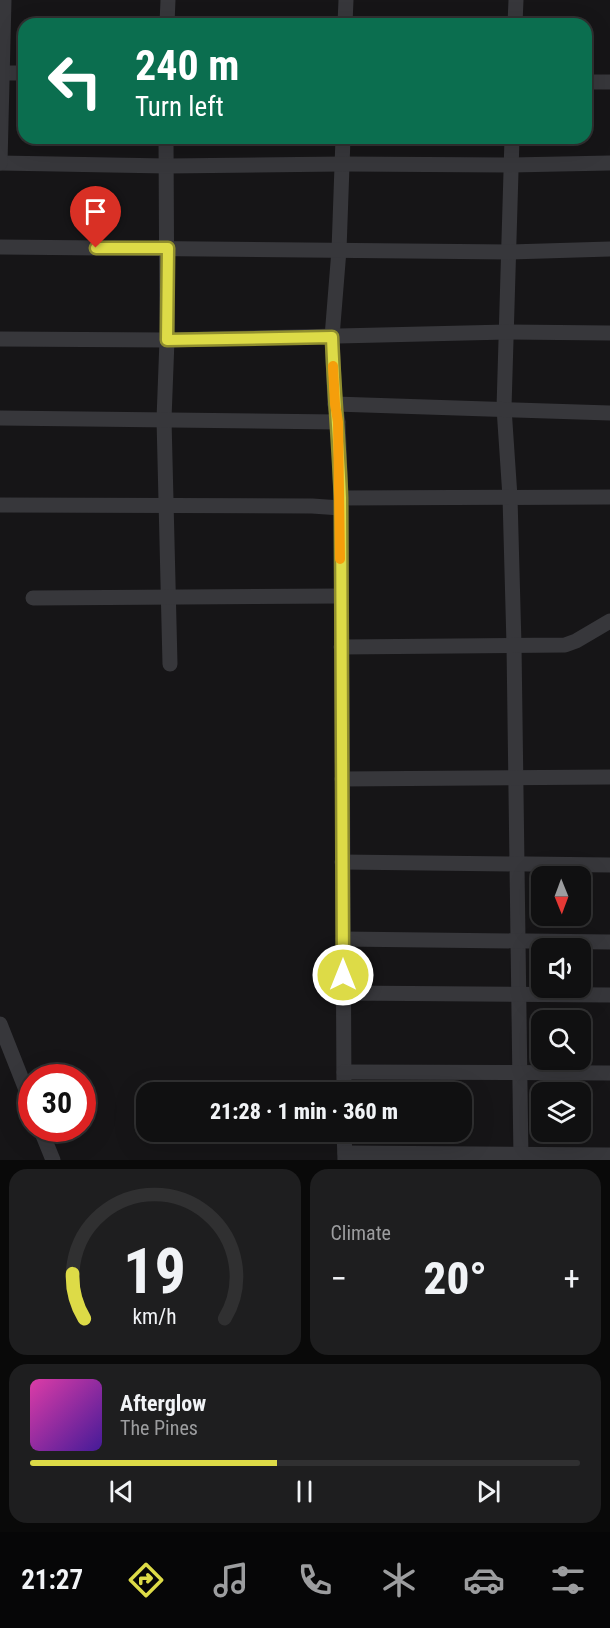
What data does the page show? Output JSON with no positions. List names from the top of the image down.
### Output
{
  "north": "bottom",
  "page": {
    "turn": ["240 m", "Turn left"],
    "limit": "30",
    "trip": "21:28 · 1 min · 360 m",
    "tile": "Climate",
    "heat": ["−", "20°", "+"],
    "song": ["Afterglow", "The Pines"],
    "tabs": "21:27",
    "gauge": ["19", "km/h"]
  }
}
